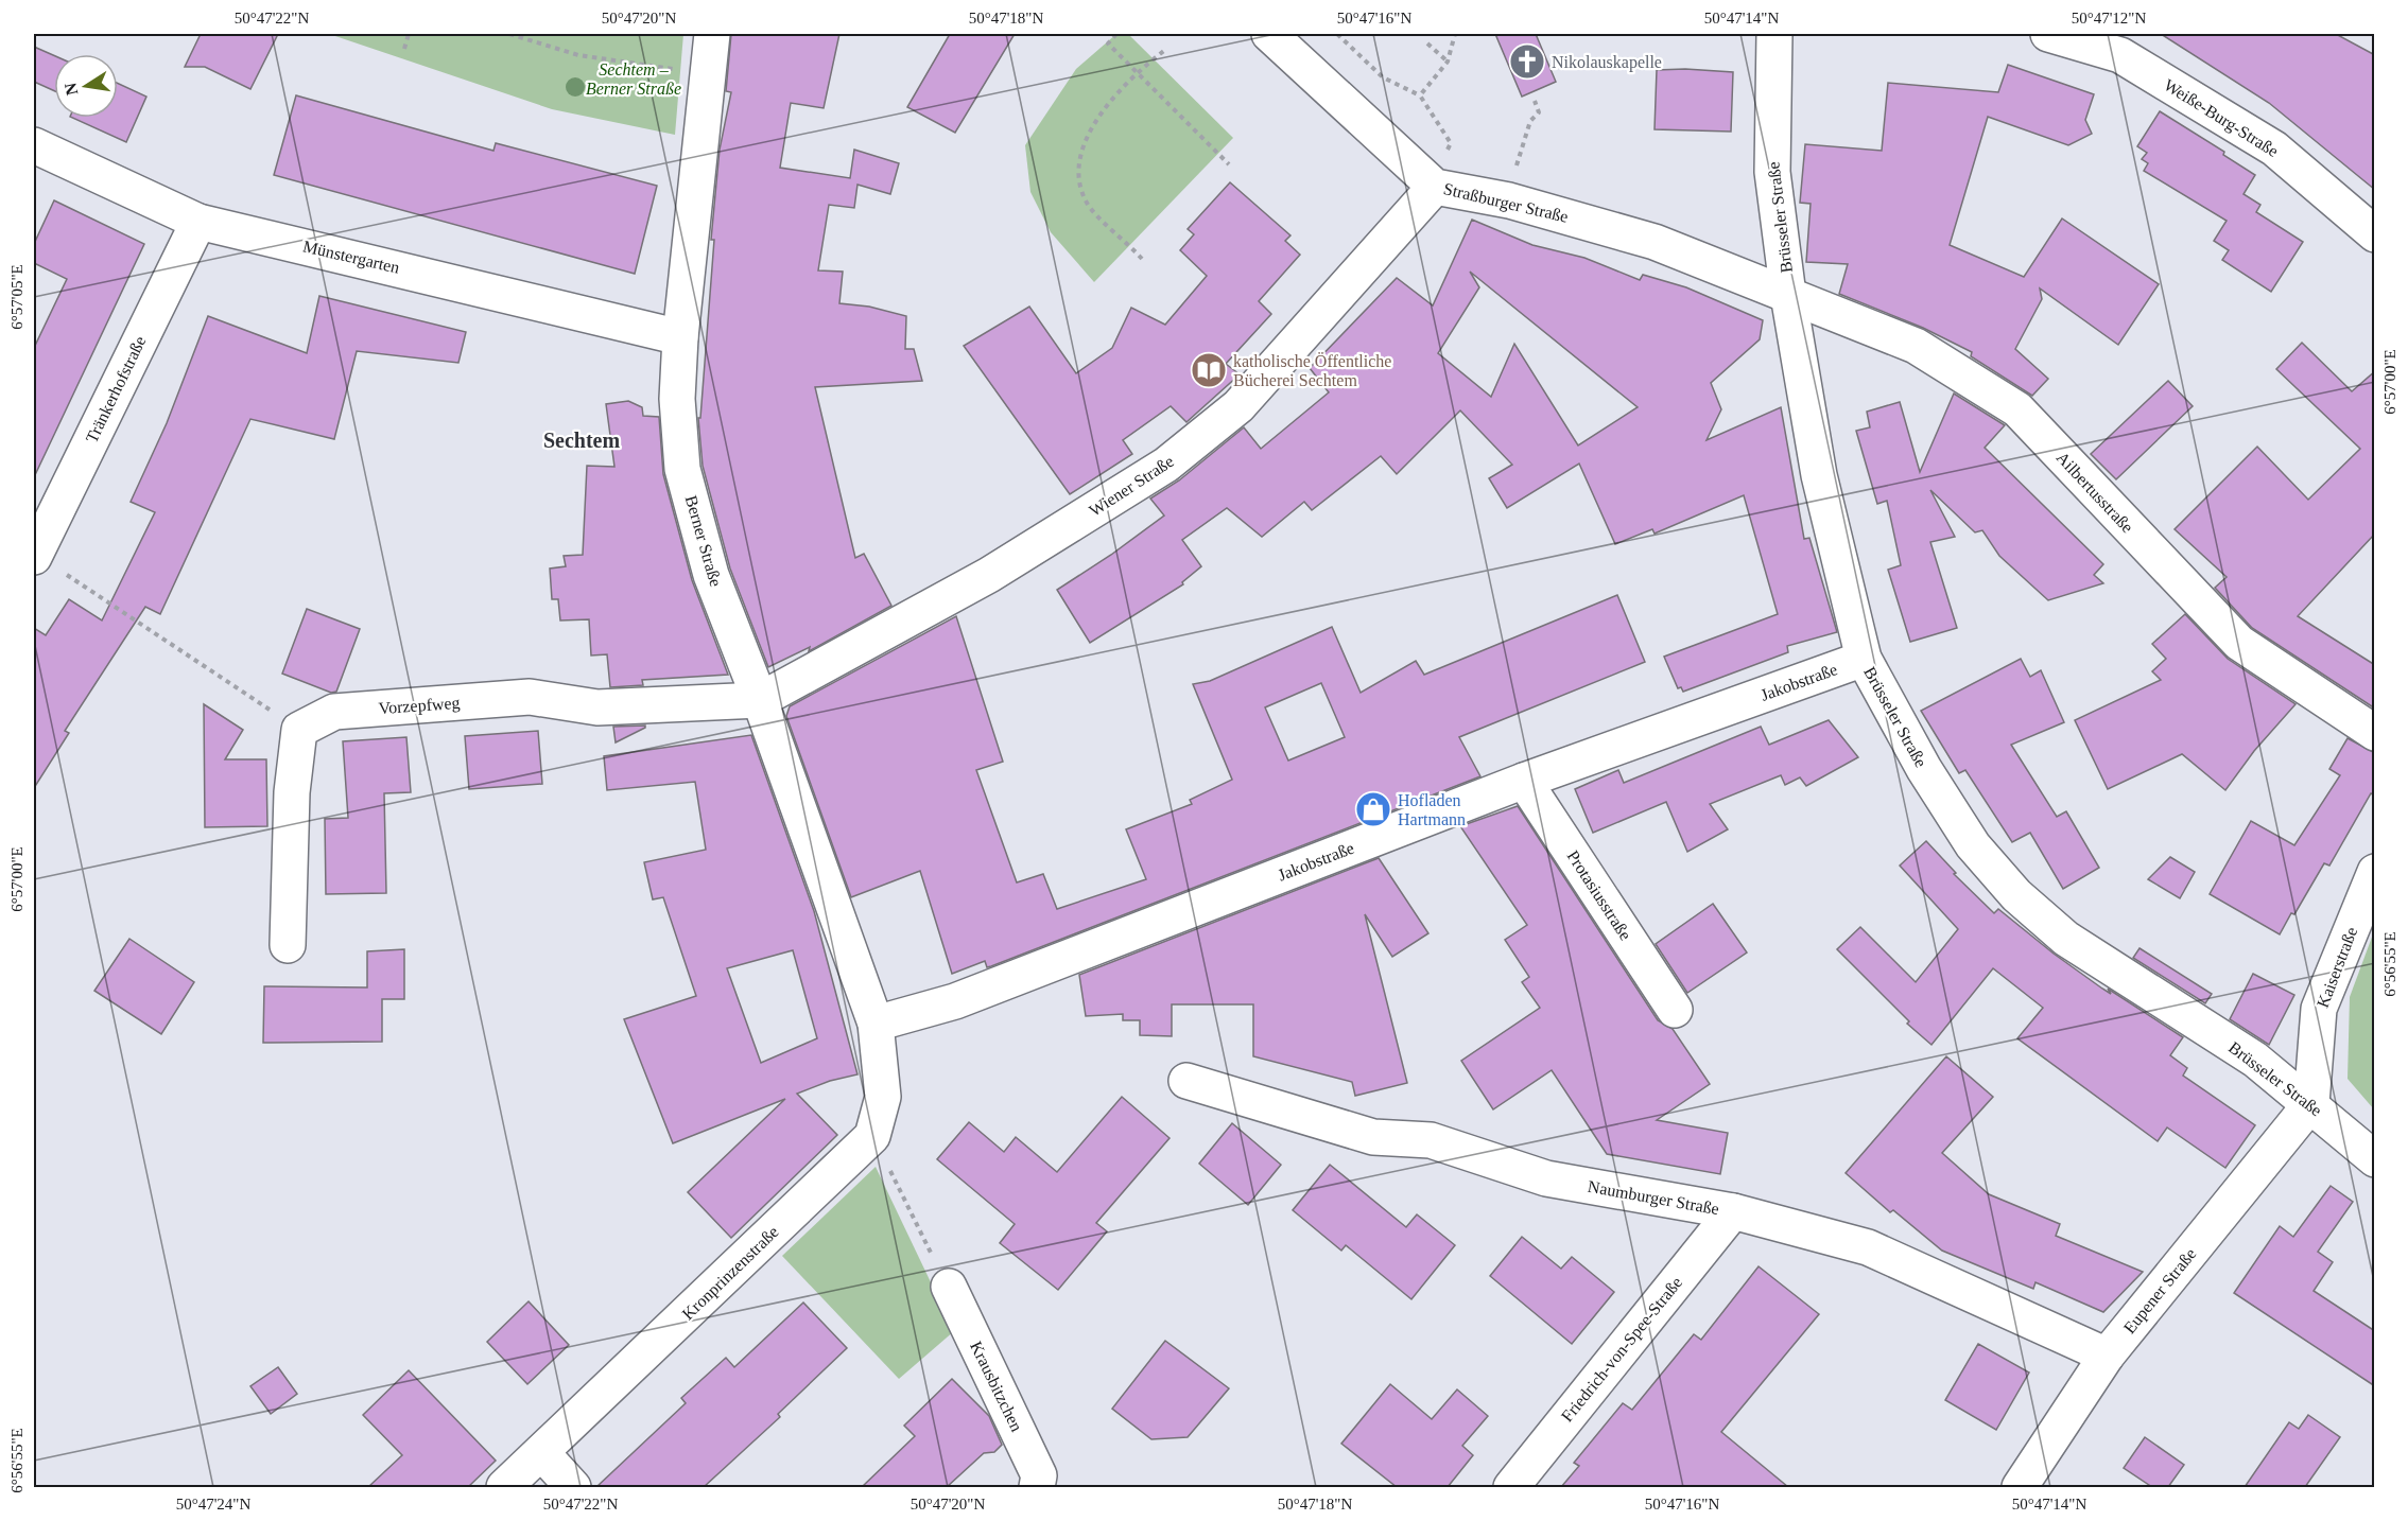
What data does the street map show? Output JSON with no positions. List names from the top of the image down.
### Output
{
  "streets": {
    "street": [
      "Weiße-Burg-Straße",
      "Straßburger Straße",
      "Brüsseler Straße",
      "Münstergarten",
      "Tränkerhofstraße",
      "Wiener Straße",
      "Ailbertusstraße",
      "Berner Straße",
      "Jakobstraße",
      "Vorzepfweg",
      "Protasiusstraße",
      "Kaiserstraße",
      "Naumburger Straße",
      "Kronprinzenstraße",
      "Eupener Straße",
      "Friedrich-von-Spee-Straße",
      "Krausbitzchen"
    ]
  },
  "crossings": [
    ["Straßburger Straße", "Brüsseler Straße"],
    ["Straßburger Straße", "Wiener Straße"],
    ["Straßburger Straße", "Ailbertusstraße"],
    ["Brüsseler Straße", "Ailbertusstraße"],
    ["Brüsseler Straße", "Jakobstraße"],
    ["Brüsseler Straße", "Kaiserstraße"],
    ["Brüsseler Straße", "Eupener Straße"],
    ["Münstergarten", "Tränkerhofstraße"],
    ["Münstergarten", "Berner Straße"],
    ["Wiener Straße", "Berner Straße"],
    ["Wiener Straße", "Vorzepfweg"],
    ["Berner Straße", "Jakobstraße"],
    ["Berner Straße", "Vorzepfweg"],
    ["Jakobstraße", "Protasiusstraße"],
    ["Kaiserstraße", "Eupener Straße"],
    ["Naumburger Straße", "Eupener Straße"],
    ["Naumburger Straße", "Friedrich-von-Spee-Straße"]
  ],
  "districts": ["Sechtem"],
  "parks": ["Sechtem – Berner Straße"],
  "places": {
    "church": ["Nikolauskapelle"],
    "library": ["katholische Öffentliche Bücherei Sechtem"],
    "shop": ["Hofladen Hartmann"]
  },
  "north": "left",
  "coordinates": [
    "50°47'22\"N",
    "50°47'20\"N",
    "50°47'18\"N",
    "50°47'16\"N",
    "50°47'14\"N",
    "50°47'12\"N",
    "6°57'05\"E",
    "6°57'00\"E",
    "6°56'55\"E",
    "50°47'24\"N"
  ]
}
